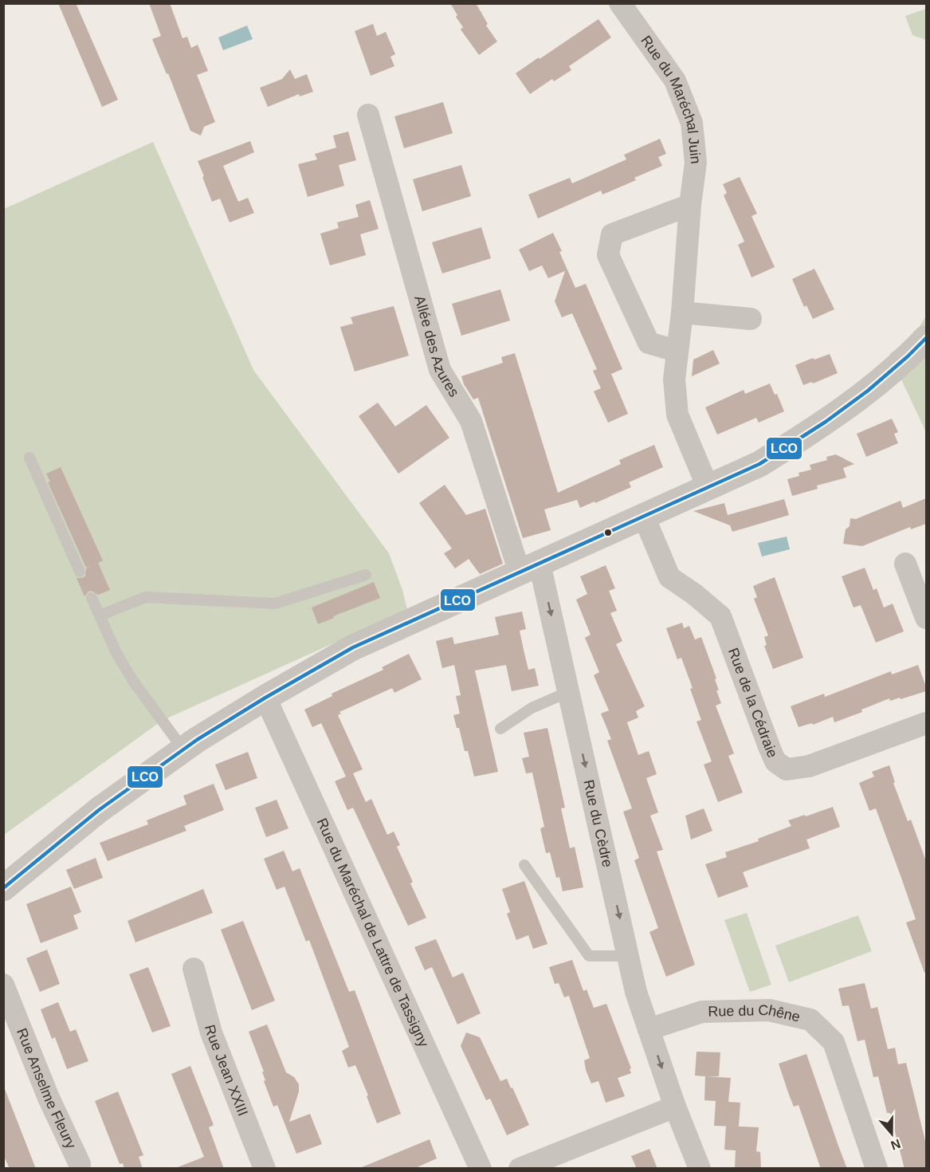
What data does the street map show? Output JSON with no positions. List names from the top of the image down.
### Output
{
  "streets": {
    "street": [
      "Rue du Maréchal Juin",
      "Allée des Azures",
      "Rue de la Cédraie",
      "Rue du Cèdre",
      "Rue du Maréchal de Lattre de Tassigny",
      "Rue du Chêne",
      "Rue Jean XXIII",
      "Rue Anselme Fleury"
    ]
  },
  "crossings": [
    ["Allée des Azures", "Rue du Cèdre"],
    ["Rue du Cèdre", "Rue du Chêne"]
  ],
  "one_way": ["Rue du Cèdre"],
  "lines": ["transit line LCO"],
  "north": "bottom"
}
